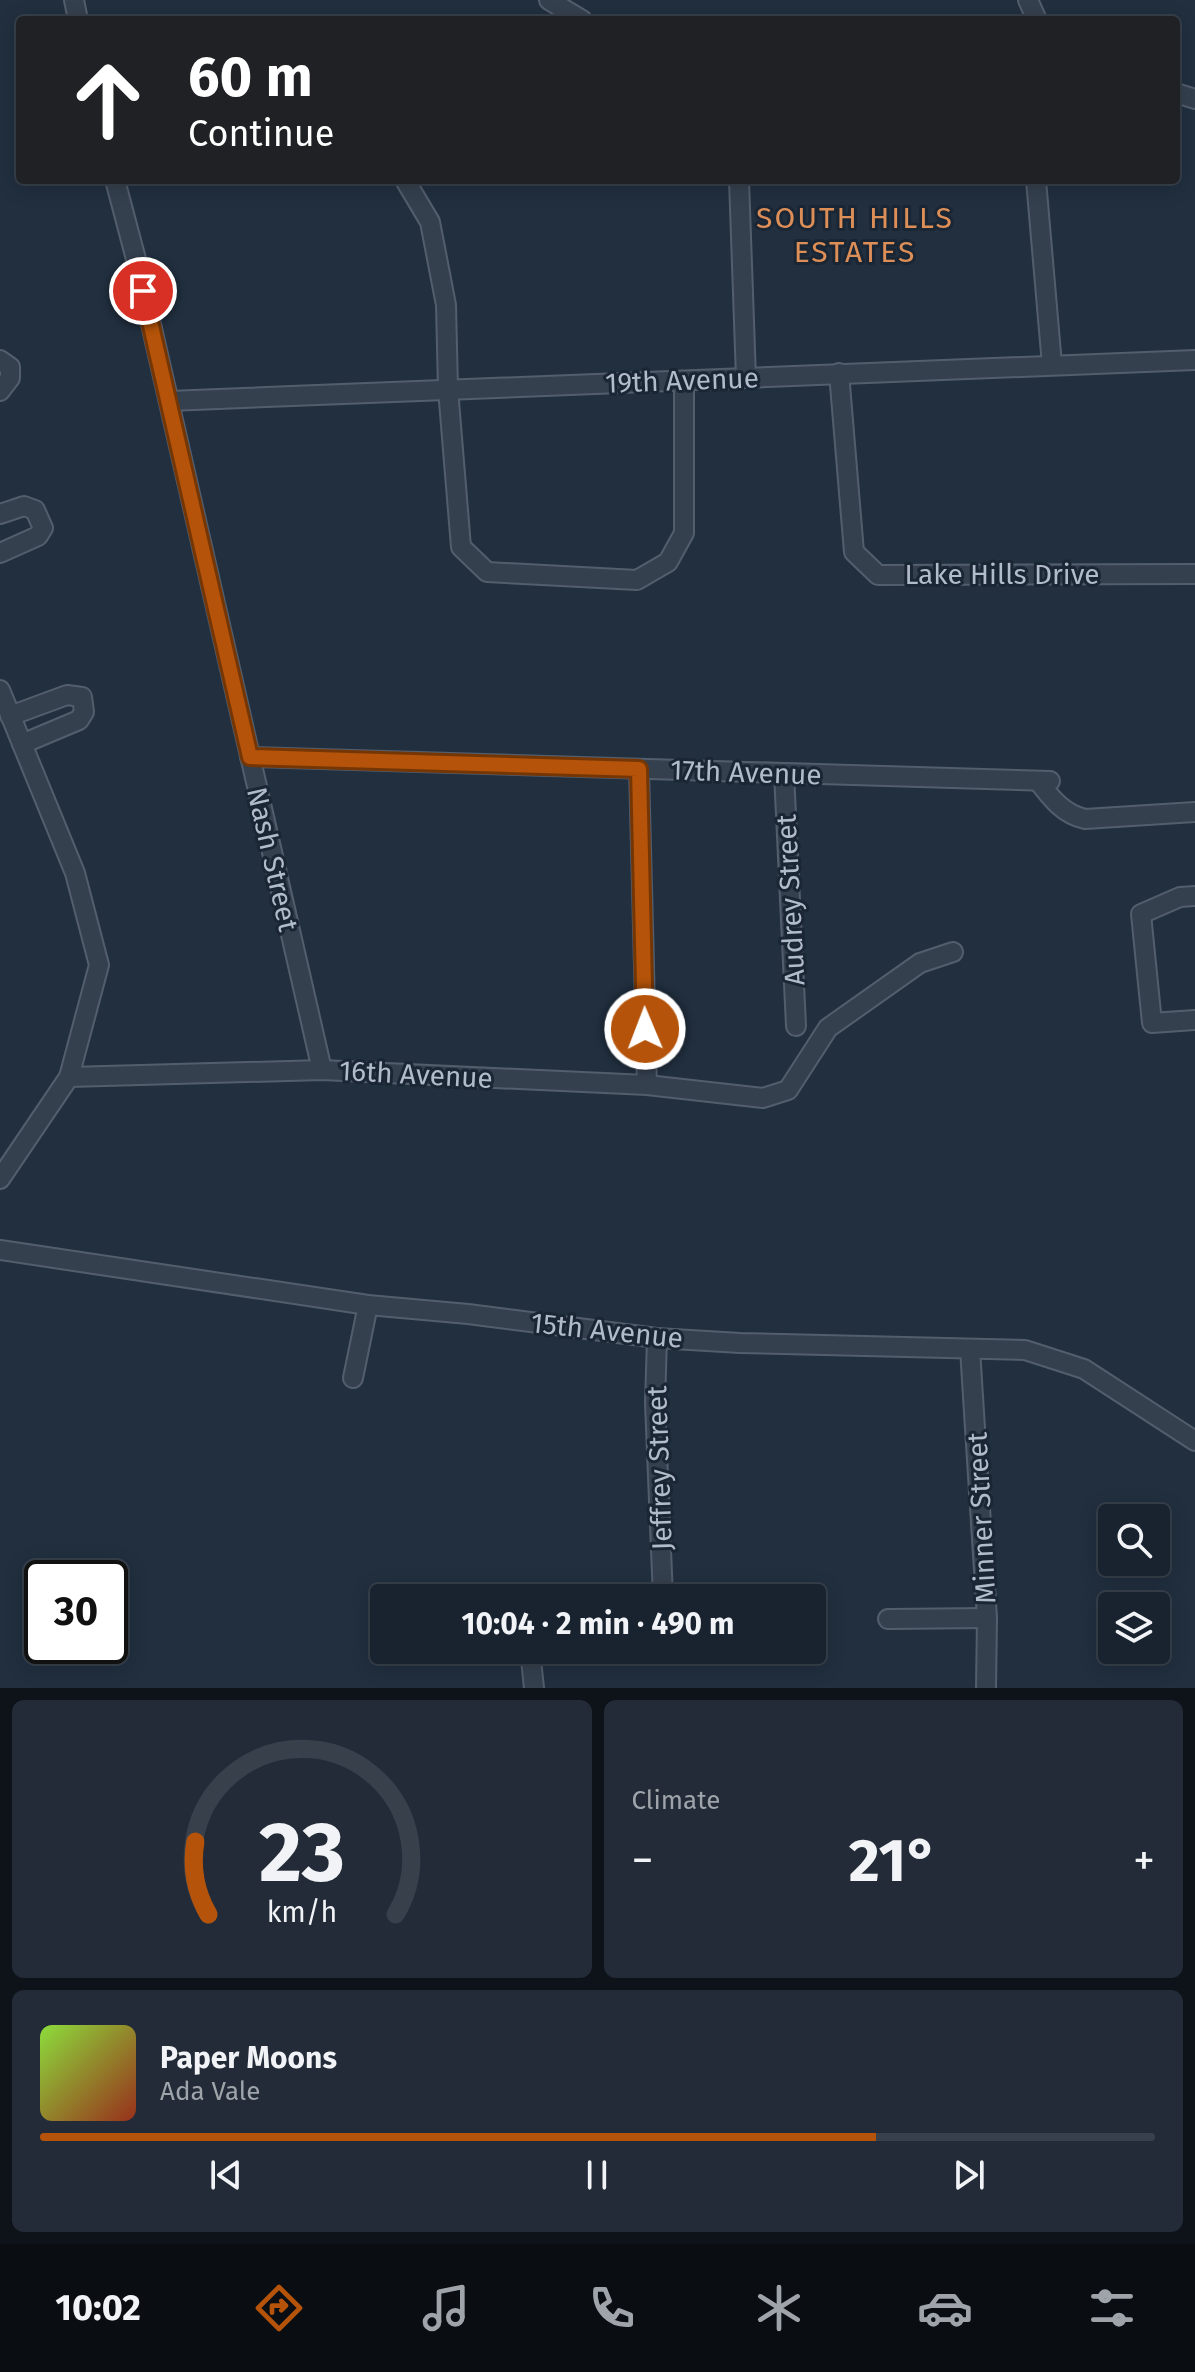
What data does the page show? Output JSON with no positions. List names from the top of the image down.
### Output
{
  "streets": {
    "street": [
      "19th Avenue",
      "Lake Hills Drive",
      "17th Avenue",
      "Nash Street",
      "Audrey Street",
      "16th Avenue",
      "15th Avenue",
      "Jeffrey Street",
      "Minner Street"
    ]
  },
  "crossings": [
    ["19th Avenue", "Lake Hills Drive"],
    ["19th Avenue", "Nash Street"],
    ["17th Avenue", "Nash Street"],
    ["17th Avenue", "Audrey Street"],
    ["Nash Street", "16th Avenue"],
    ["15th Avenue", "Jeffrey Street"],
    ["15th Avenue", "Minner Street"]
  ],
  "districts": ["SOUTH HILLS ESTATES"],
  "page": {
    "turn": ["60 m", "Continue"],
    "limit": "30",
    "trip": "10:04 · 2 min · 490 m",
    "tile": "Climate",
    "heat": ["−", "21°", "+"],
    "song": ["Paper Moons", "Ada Vale"],
    "tabs": "10:02",
    "gauge": ["23", "km/h"]
  }
}
